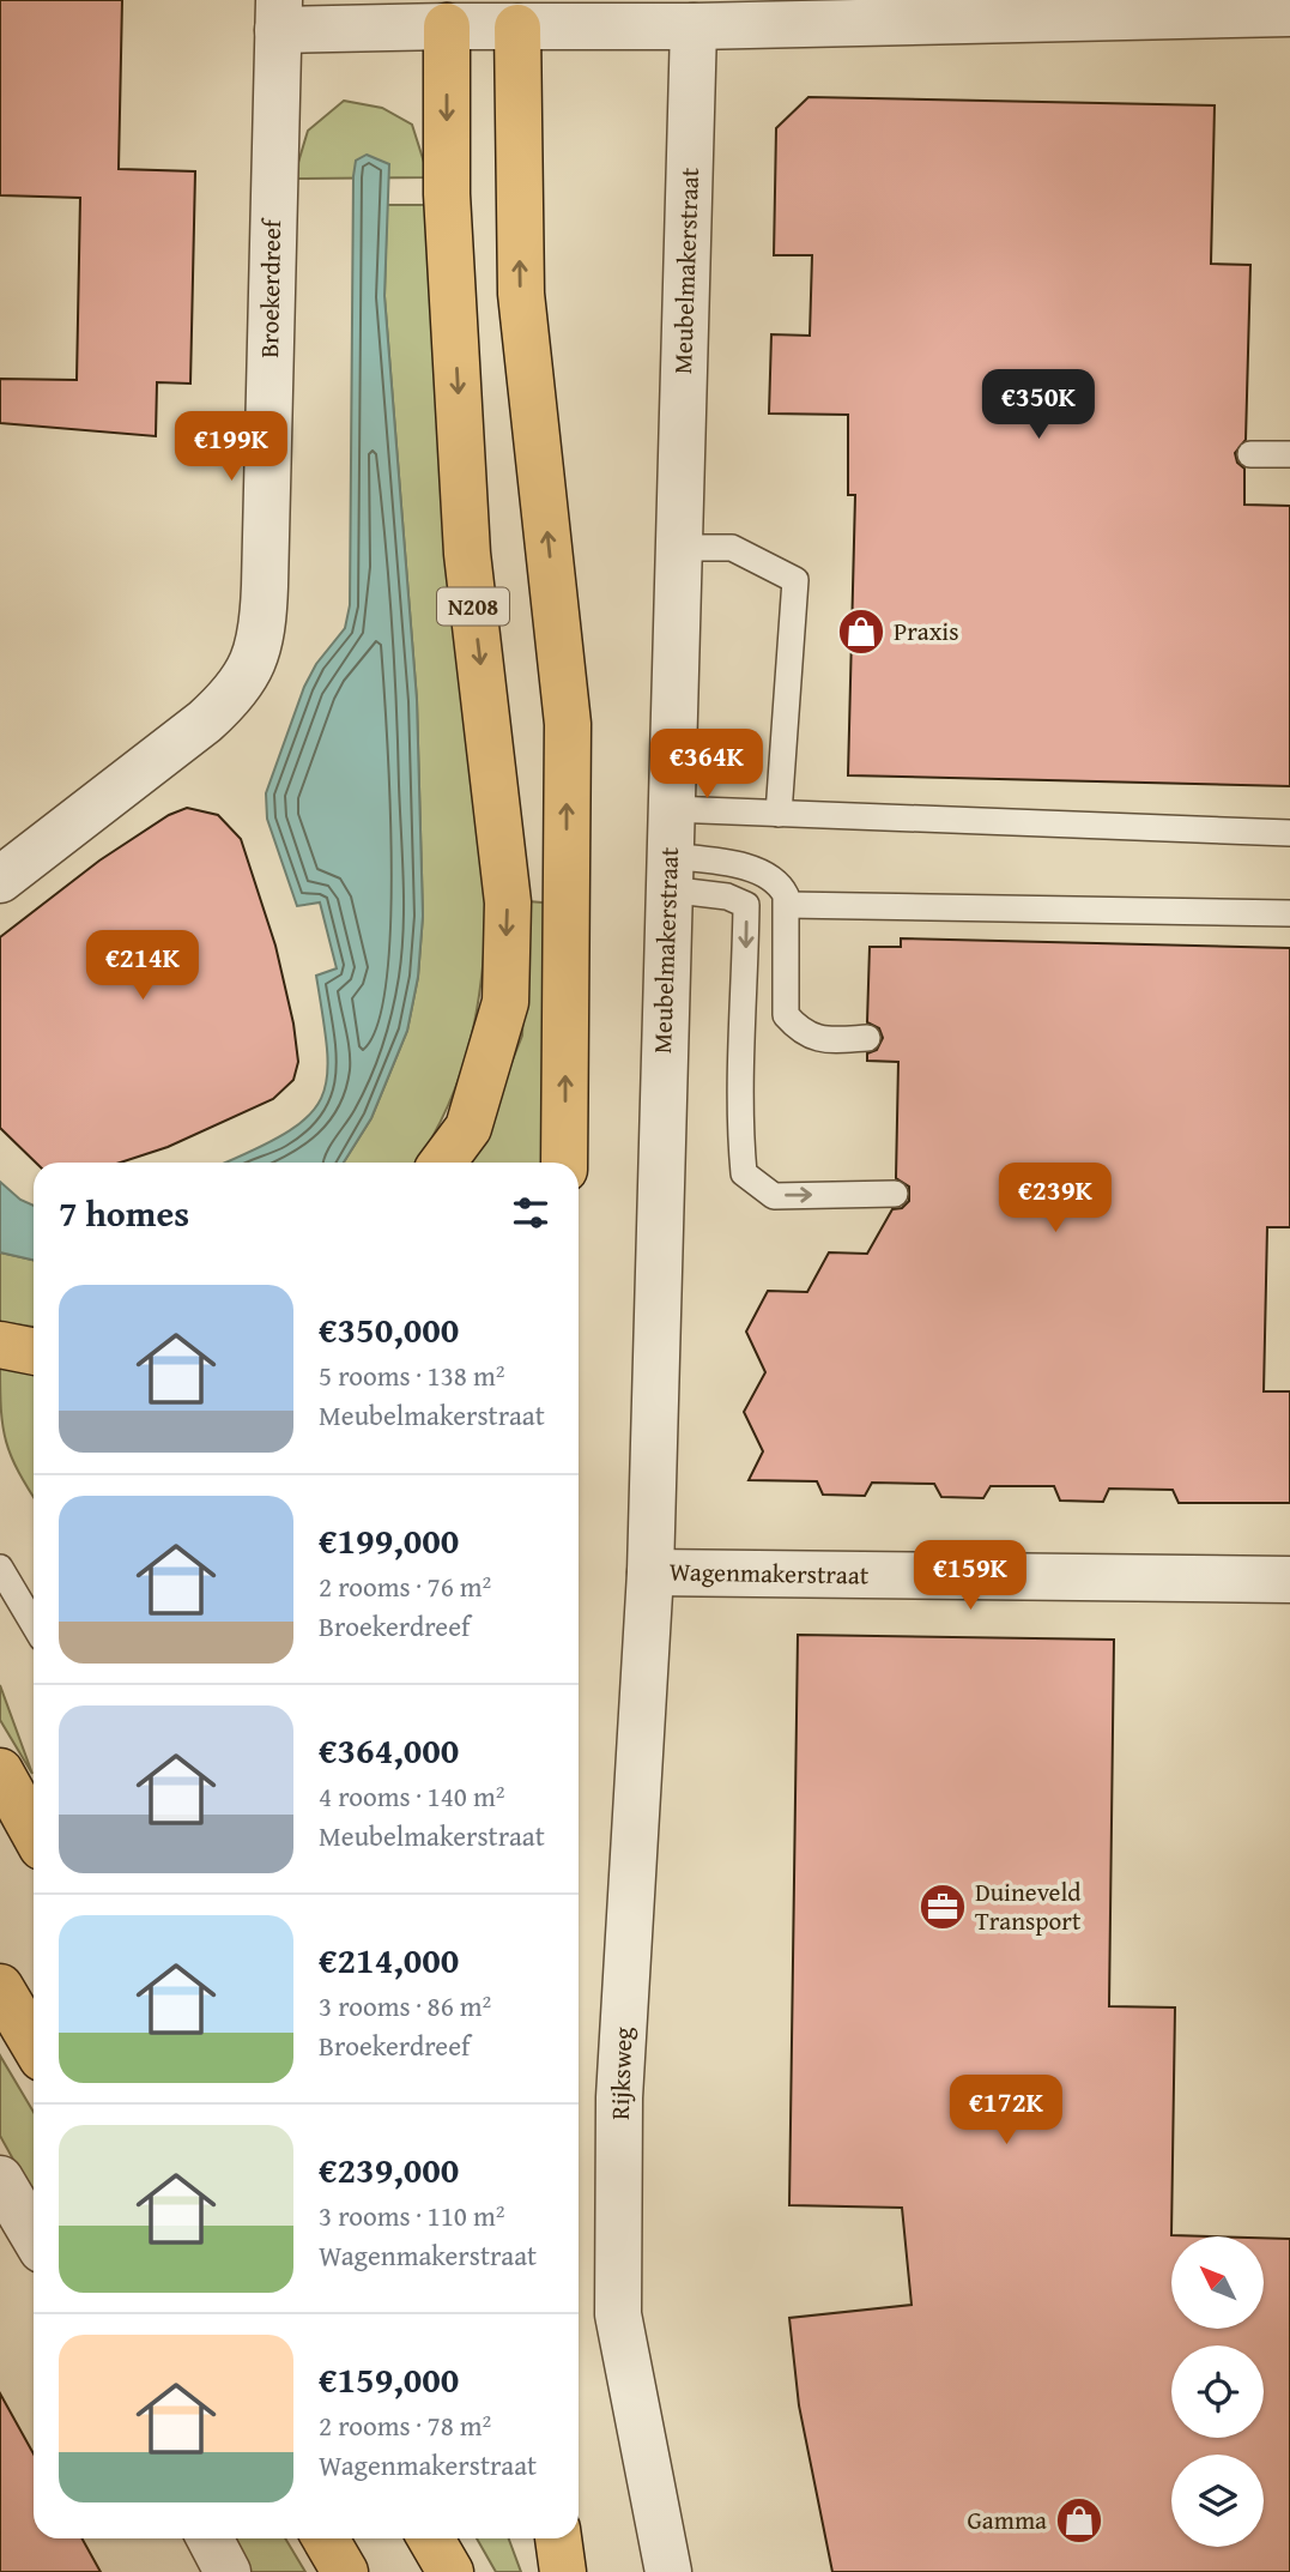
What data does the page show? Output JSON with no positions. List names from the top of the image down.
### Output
{
  "streets": {
    "main road": ["N208"],
    "street": [
      "Meubelmakerstraat",
      "Broekerdreef",
      "Wagenmakerstraat",
      "Rijksweg"
    ]
  },
  "crossings": [
    ["Meubelmakerstraat", "Broekerdreef"],
    ["Meubelmakerstraat", "Wagenmakerstraat"],
    ["Meubelmakerstraat", "Rijksweg"],
    ["Broekerdreef", "N208"],
    ["Wagenmakerstraat", "Rijksweg"]
  ],
  "places": {
    "shop": ["Praxis", "Gamma"],
    "office": ["Duineveld Transport"]
  },
  "north": "top left",
  "page": {
    "price": [
      "€350K",
      "€199K",
      "€364K",
      "€214K",
      "€239K",
      "€159K",
      "€172K"
    ],
    "heading": "7 homes",
    "list": [
      {
        "name": "€350,000",
        "note": "5 rooms · 138 m² · Meubelmakerstraat"
      },
      {
        "name": "€199,000",
        "note": "2 rooms · 76 m² · Broekerdreef"
      },
      {
        "name": "€364,000",
        "note": "4 rooms · 140 m² · Meubelmakerstraat"
      },
      {
        "name": "€214,000",
        "note": "3 rooms · 86 m² · Broekerdreef"
      },
      {
        "name": "€239,000",
        "note": "3 rooms · 110 m² · Wagenmakerstraat"
      },
      {
        "name": "€159,000",
        "note": "2 rooms · 78 m² · Wagenmakerstraat"
      }
    ]
  }
}
